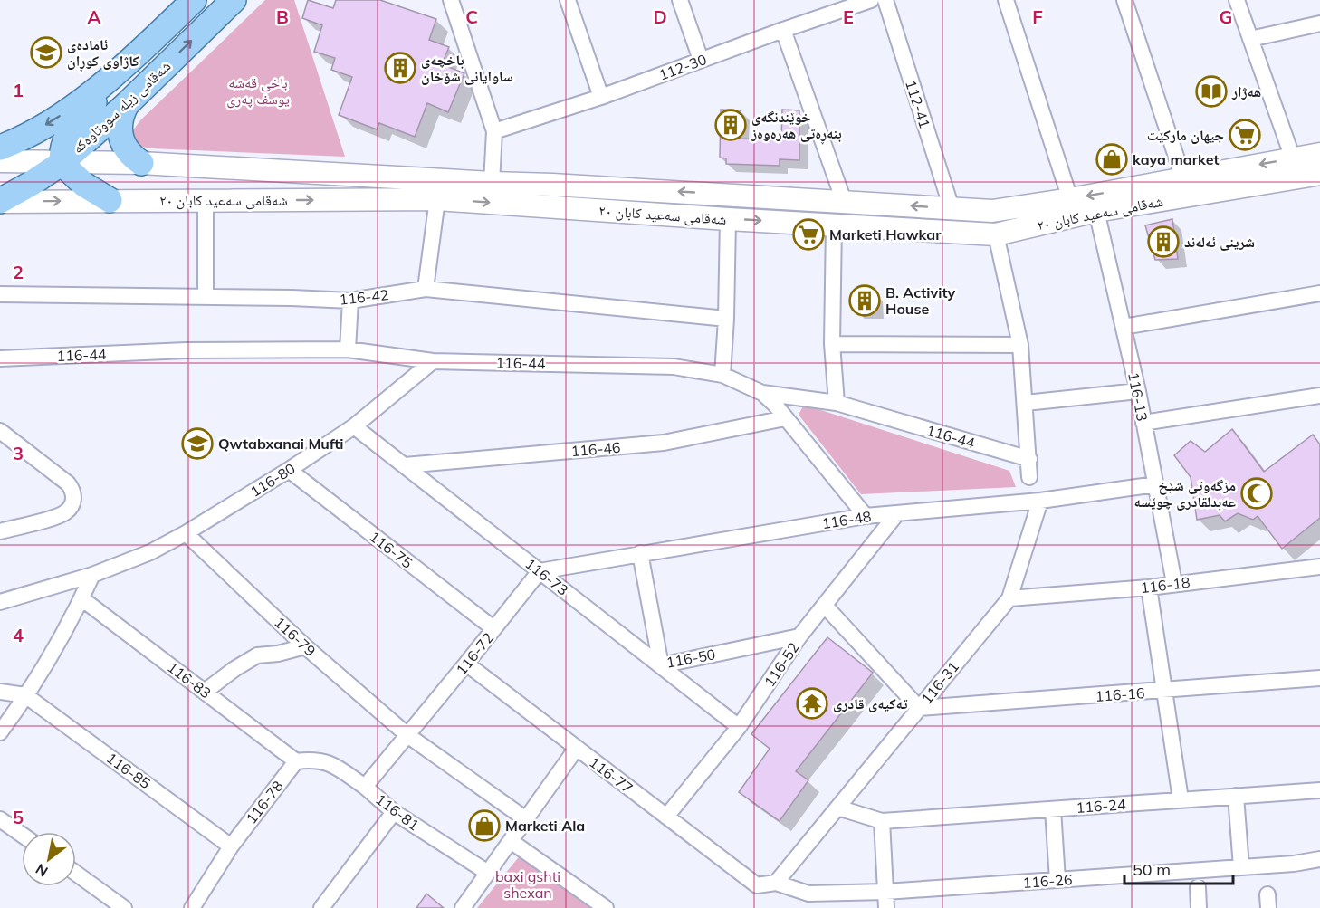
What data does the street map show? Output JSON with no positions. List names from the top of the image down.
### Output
{
  "streets": {
    "main road": ["شەقامی زیلە سووتاوەکە", "شەقامی سەعید کابان ٢٠"],
    "street": [
      "112-30",
      "112-41",
      "116-42",
      "116-44",
      "116-13",
      "116-46",
      "116-80",
      "116-48",
      "116-75",
      "116-73",
      "116-18",
      "116-79",
      "116-72",
      "116-50",
      "116-52",
      "116-83",
      "116-31",
      "116-16",
      "116-85",
      "116-77",
      "116-78",
      "116-24",
      "116-81",
      "116-26"
    ]
  },
  "crossings": [
    ["112-41", "شەقامی سەعید کابان ٢٠"],
    ["شەقامی زیلە سووتاوەکە", "شەقامی سەعید کابان ٢٠"],
    ["شەقامی سەعید کابان ٢٠", "116-13"],
    ["116-44", "116-80"],
    ["116-13", "116-48"],
    ["116-13", "116-18"],
    ["116-46", "116-73"],
    ["116-80", "116-75"],
    ["116-80", "116-73"],
    ["116-80", "116-79"],
    ["116-48", "116-73"],
    ["116-48", "116-72"],
    ["116-48", "116-50"],
    ["116-48", "116-52"],
    ["116-48", "116-31"],
    ["116-75", "116-72"],
    ["116-73", "116-72"],
    ["116-73", "116-50"],
    ["116-73", "116-52"],
    ["116-18", "116-31"],
    ["116-79", "116-72"],
    ["116-79", "116-81"],
    ["116-72", "116-77"],
    ["116-72", "116-81"],
    ["116-50", "116-52"],
    ["116-52", "116-77"],
    ["116-83", "116-78"],
    ["116-31", "116-16"],
    ["116-31", "116-77"],
    ["116-31", "116-26"],
    ["116-85", "116-78"],
    ["116-77", "116-26"]
  ],
  "parks": ["باخی قەشە یوسف پەری", "baxi gshti shexan"],
  "places": {
    "school or university": ["ئامادەی کاژاوی کوڕان", "Qwtabxanai Mufti"],
    "building": [
      "باخچەی ساوایانی شۆخان",
      "خوێندنگەی بنەڕەتی هەرەوەز",
      "شرینی ئەلەند",
      "B. Activity House"
    ],
    "library": ["هەژار"],
    "supermarket": ["جیهان مارکێت", "Marketi Hawkar"],
    "shop": ["kaya market", "Marketi Ala"],
    "mosque": ["مزگەوتی شێخ عەبدلقادری چوێسە"],
    "temple": ["تەکیەی قادری"]
  },
  "scale_bar": "50 m",
  "north": "bottom left",
  "grid": {
    "columns": [
      "A",
      "B",
      "C",
      "D",
      "E",
      "F",
      "G"
    ],
    "rows": [
      "1",
      "2",
      "3",
      "4",
      "5"
    ]
  }
}
